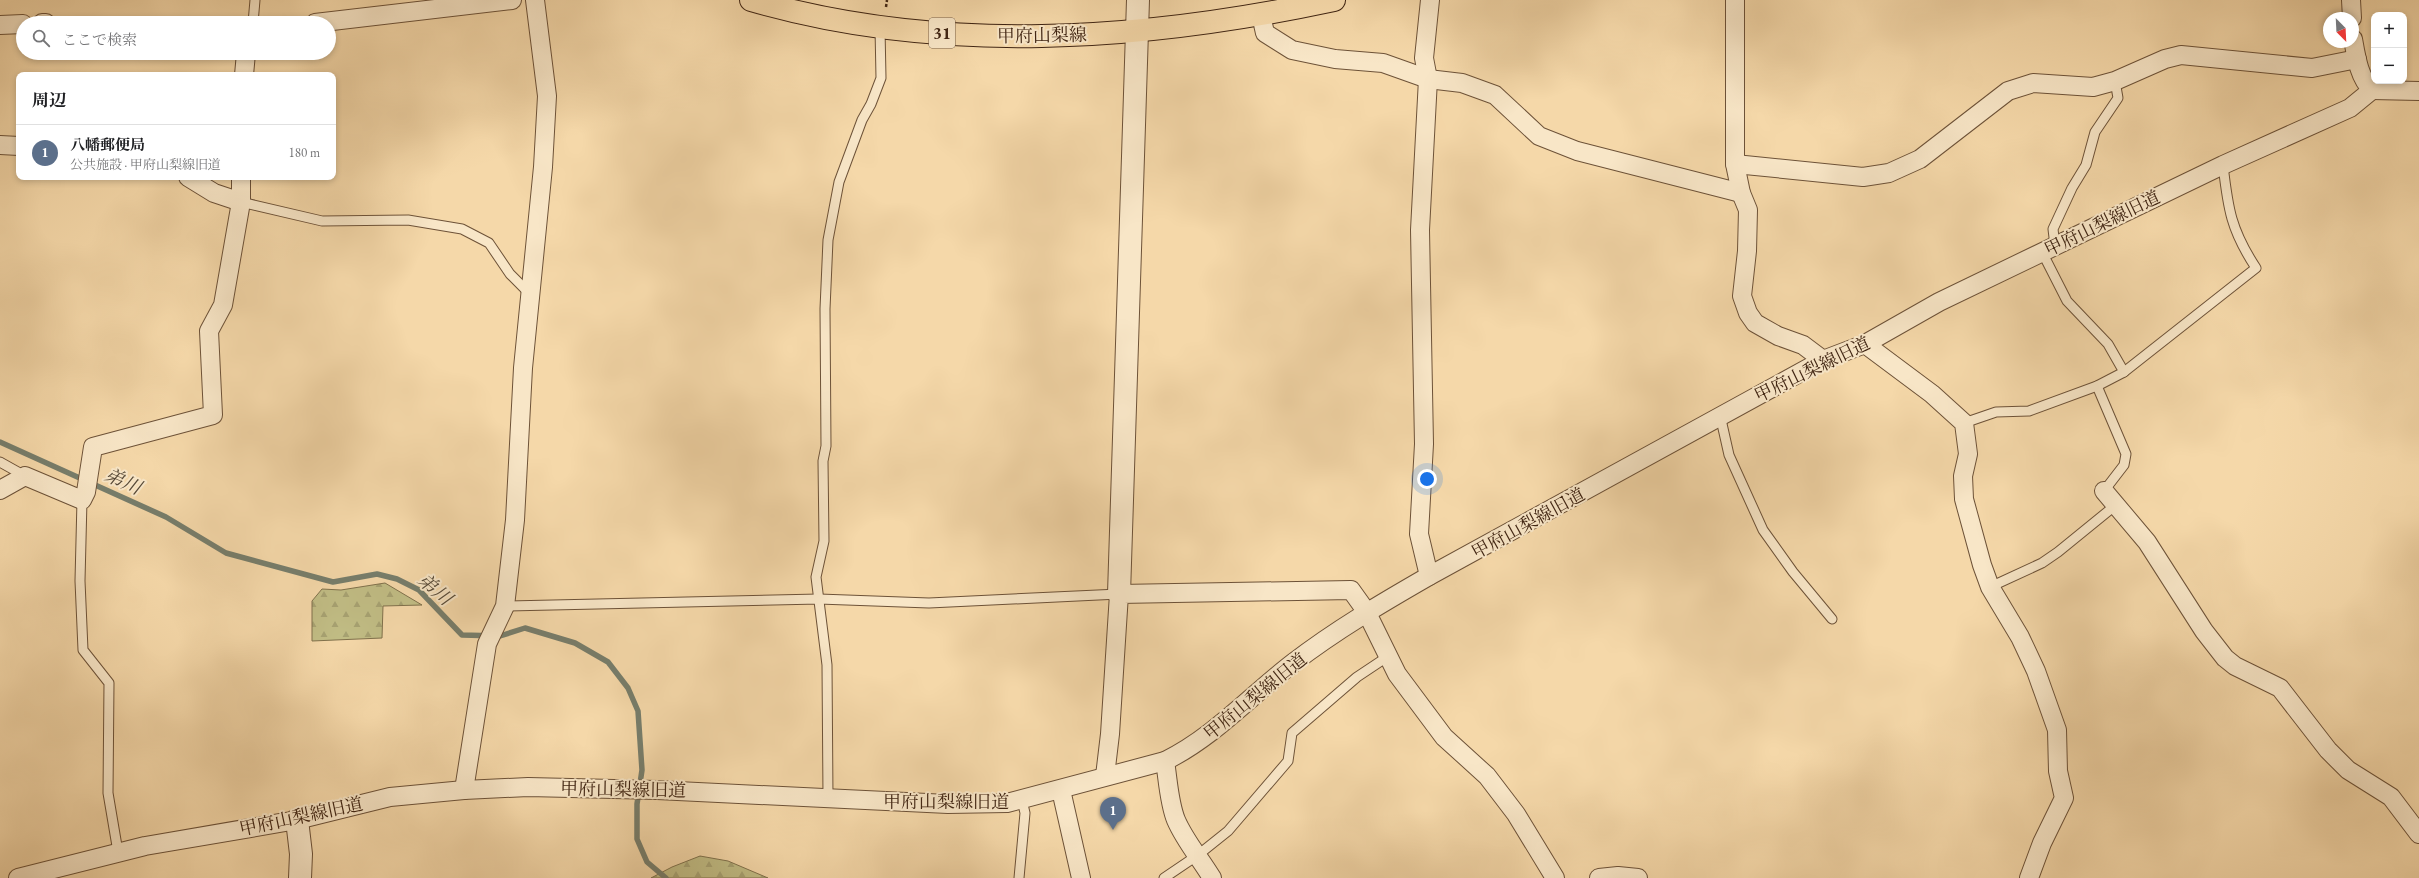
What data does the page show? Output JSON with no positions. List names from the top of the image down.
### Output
{
  "streets": {
    "main road": ["31", "甲府山梨線"],
    "street": ["甲府山梨線旧道"]
  },
  "water": ["弟川"],
  "north": "bottom right",
  "page": {
    "map_buttons": ["+", "−"],
    "search": "ここで検索",
    "heading": "周辺",
    "list": [
      {
        "mark": "1",
        "name": "八幡郵便局",
        "note": "公共施設 · 甲府山梨線旧道",
        "value": "180 m"
      }
    ],
    "pins": "1"
  }
}
